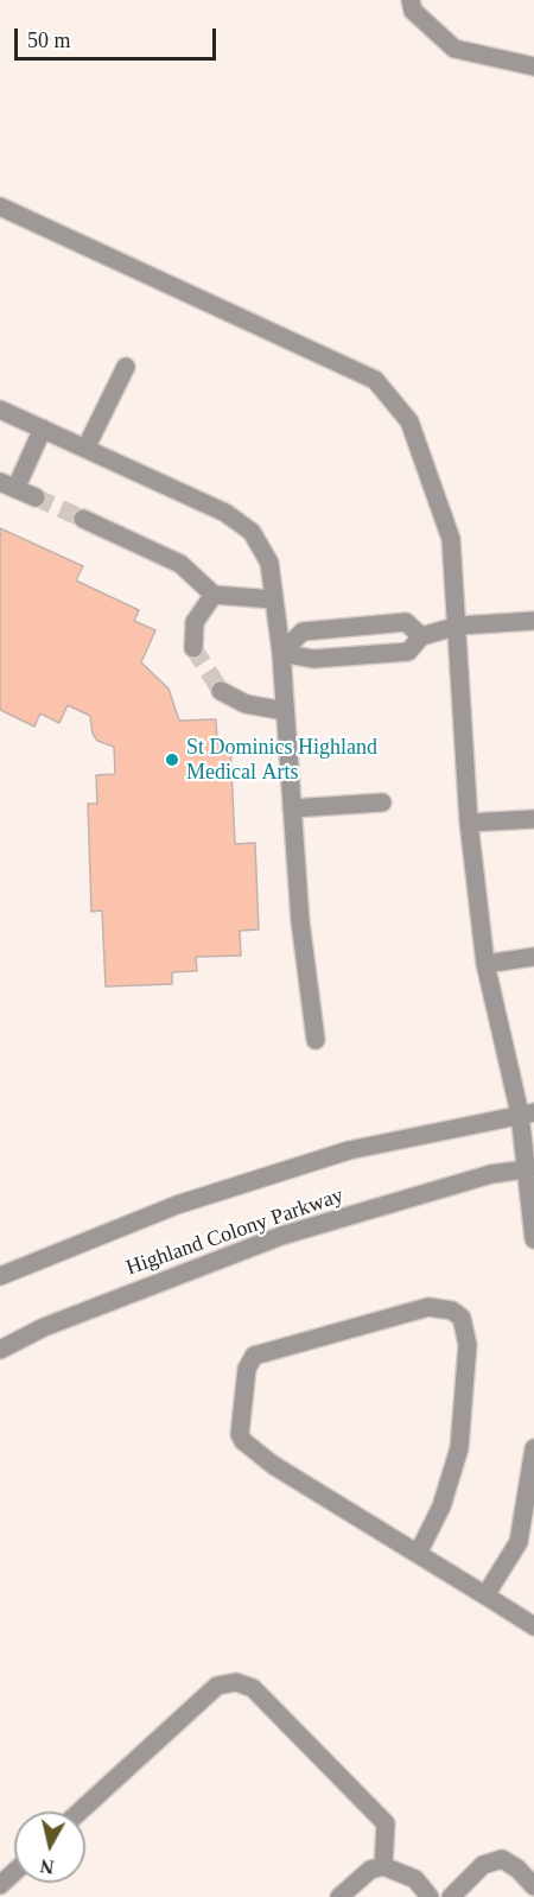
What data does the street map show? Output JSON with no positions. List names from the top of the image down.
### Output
{
  "streets": {
    "street": ["Highland Colony Parkway"]
  },
  "places": ["St Dominics Highland Medical Arts"],
  "scale_bar": "50 m",
  "north": "bottom"
}
